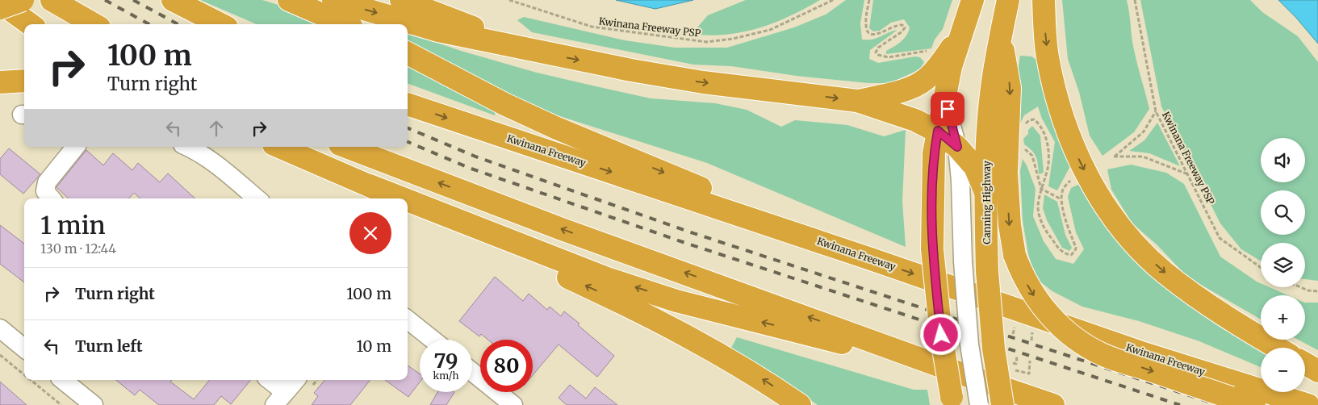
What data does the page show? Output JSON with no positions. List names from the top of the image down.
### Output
{
  "streets": {
    "highway": ["Kwinana Freeway", "Canning Highway"],
    "path": ["Kwinana Freeway PSP"]
  },
  "page": {
    "turn": ["100 m", "Turn right"],
    "map_buttons": ["+", "−"],
    "heading": ["1 min", "130 m · 12:44"],
    "list": [
      {
        "name": "Turn right",
        "value": "100 m"
      },
      {
        "name": "Turn left",
        "value": "10 m"
      }
    ],
    "speed": "79 km/h",
    "limit": "80"
  }
}
